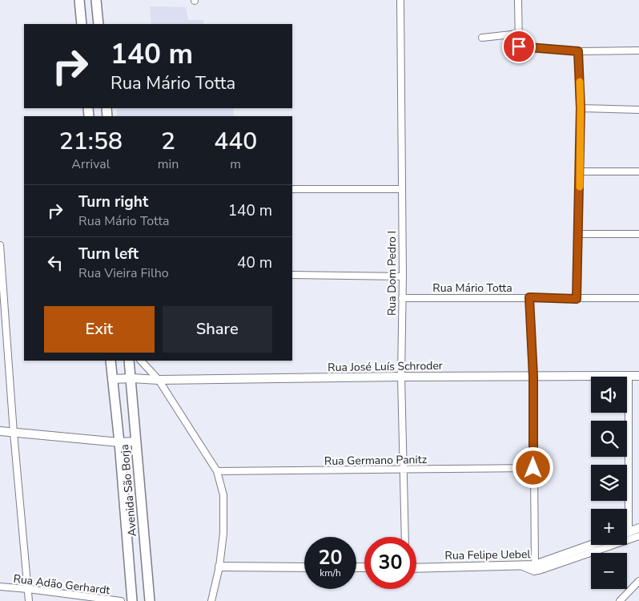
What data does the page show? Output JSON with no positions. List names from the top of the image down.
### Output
{
  "streets": {
    "main road": ["Avenida São Borja"],
    "street": [
      "Rua Dom Pedro I",
      "Rua Mário Totta",
      "Rua José Luís Schroder",
      "Rua Germano Panitz",
      "Rua Felipe Uebel",
      "Rua Adão Gerhardt"
    ]
  },
  "crossings": [
    ["Rua Dom Pedro I", "Rua Mário Totta"],
    ["Rua Dom Pedro I", "Rua José Luís Schroder"],
    ["Rua Dom Pedro I", "Rua Germano Panitz"],
    ["Rua José Luís Schroder", "Avenida São Borja"]
  ],
  "page": {
    "turn": ["140 m", "Rua Mário Totta"],
    "eta": [
      "21:58",
      "Arrival",
      "2",
      "min",
      "440",
      "m"
    ],
    "list": [
      {
        "name": "Turn right",
        "note": "Rua Mário Totta",
        "value": "140 m"
      },
      {
        "name": "Turn left",
        "note": "Rua Vieira Filho",
        "value": "40 m"
      }
    ],
    "buttons": ["Exit", "Share"],
    "map_buttons": ["+", "−"],
    "speed": "20 km/h",
    "limit": "30"
  }
}
